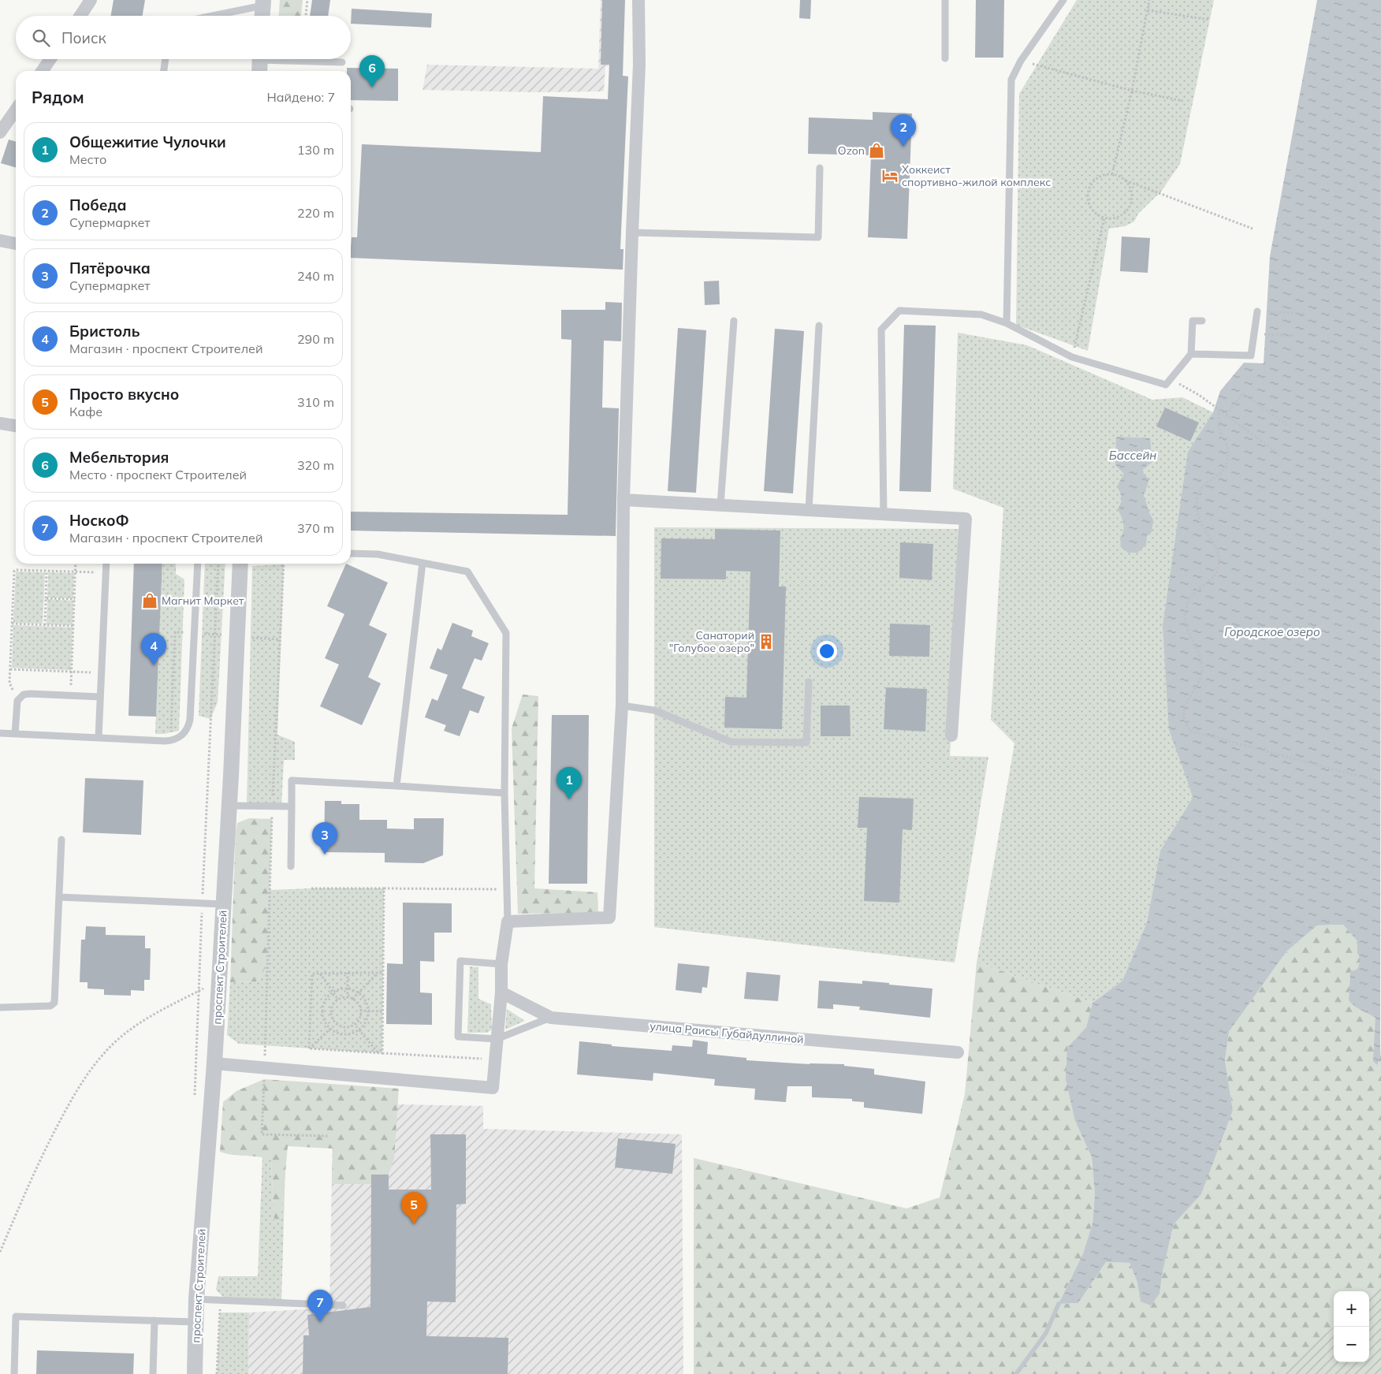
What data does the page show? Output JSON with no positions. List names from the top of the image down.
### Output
{
  "streets": {
    "street": ["проспект Строителей", "улица Раисы Губайдуллиной"]
  },
  "water": ["Бассейн", "Городское озеро"],
  "places": {
    "shop": ["Ozon", "Магнит Маркет"],
    "hotel": ["Хоккеист спортивно-жилой комплекс"],
    "building": ["Санаторий \"Голубое озеро\""]
  },
  "page": {
    "search": "Поиск",
    "pins": [
      "6",
      "2",
      "4",
      "1",
      "3",
      "5",
      "7"
    ],
    "heading": ["Рядом", "Найдено: 7"],
    "list": [
      {
        "mark": "1",
        "name": "Общежитие Чулочки",
        "note": "Место",
        "value": "130 m"
      },
      {
        "mark": "2",
        "name": "Победа",
        "note": "Супермаркет",
        "value": "220 m"
      },
      {
        "mark": "3",
        "name": "Пятёрочка",
        "note": "Супермаркет",
        "value": "240 m"
      },
      {
        "mark": "4",
        "name": "Бристоль",
        "note": "Магазин · проспект Строителей",
        "value": "290 m"
      },
      {
        "mark": "5",
        "name": "Просто вкусно",
        "note": "Кафе",
        "value": "310 m"
      },
      {
        "mark": "6",
        "name": "Мебельтория",
        "note": "Место · проспект Строителей",
        "value": "320 m"
      },
      {
        "mark": "7",
        "name": "НоскоФ",
        "note": "Магазин · проспект Строителей",
        "value": "370 m"
      }
    ],
    "map_buttons": ["+", "−"]
  }
}
